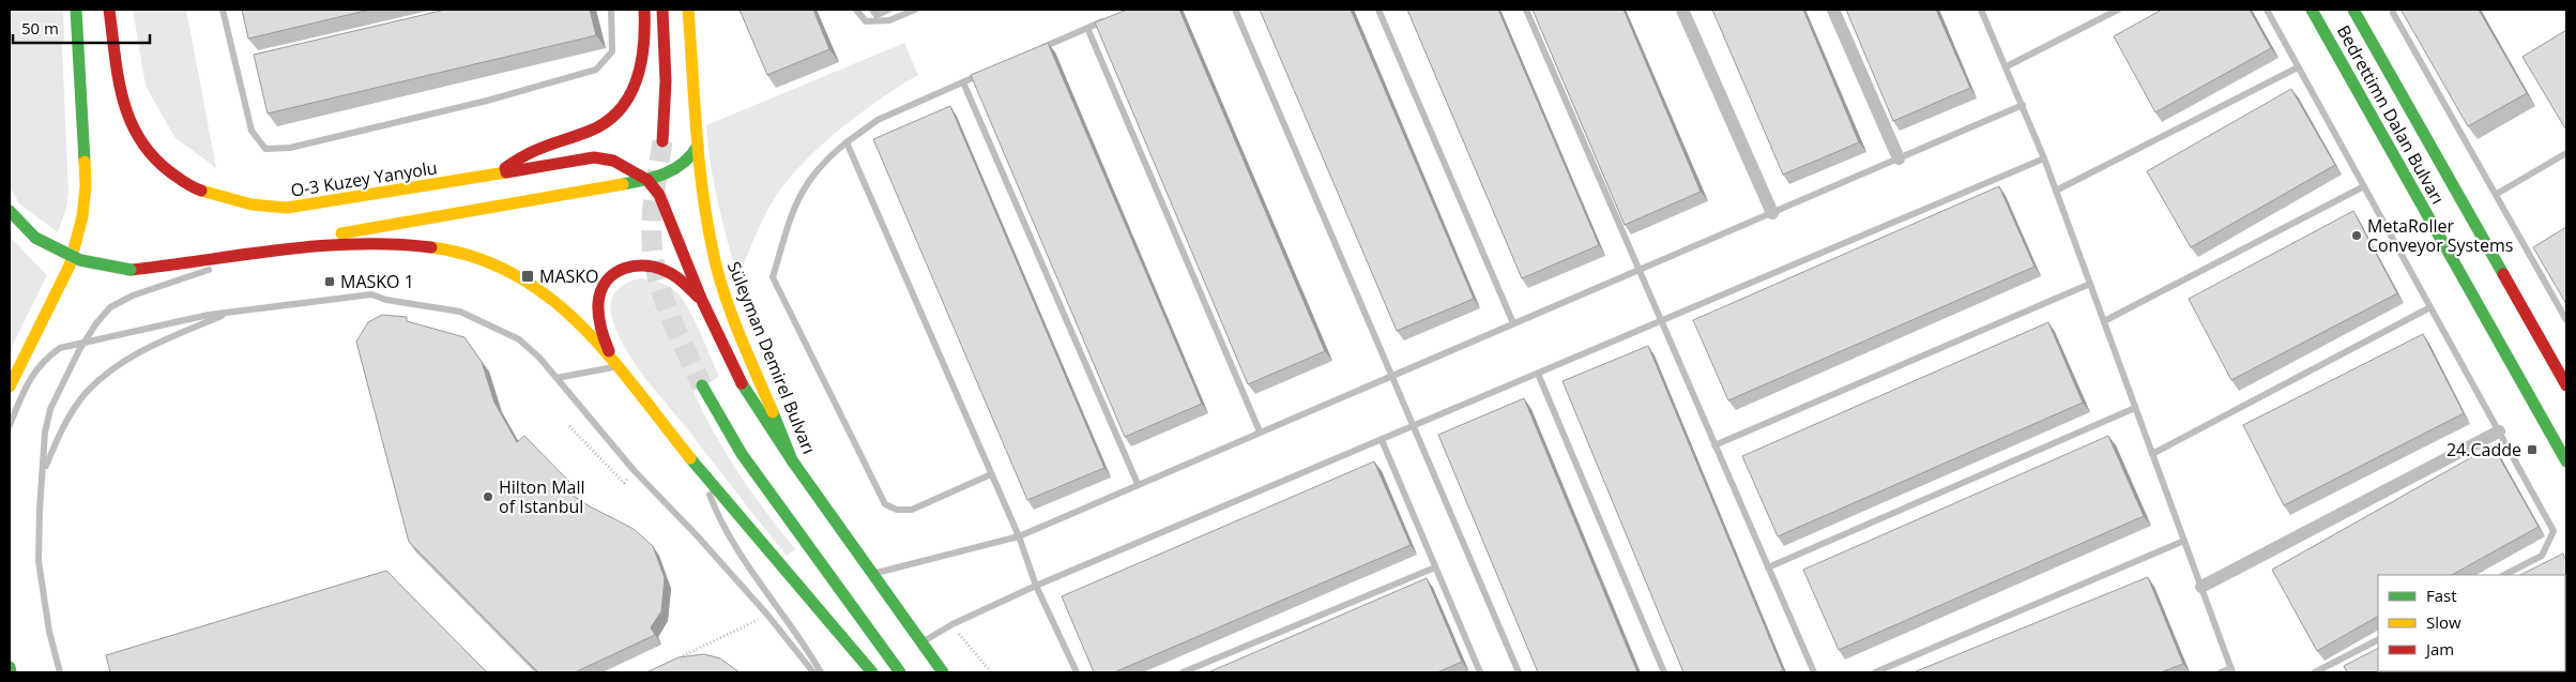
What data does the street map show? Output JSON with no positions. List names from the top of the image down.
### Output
{
  "streets": {
    "main road": ["Bedrettimn Dalan Bulvarı", "O-3 Kuzey Yanyolu", "Süleyman Demirel Bulvarı"]
  },
  "places": {
    "other": ["MetaRoller Conveyor Systems", "Hilton Mall of Istanbul"],
    "transit": ["MASKO", "MASKO 1", "24.Cadde"]
  },
  "legend": ["Fast", "Slow", "Jam"],
  "scale_bar": "50 m"
}
